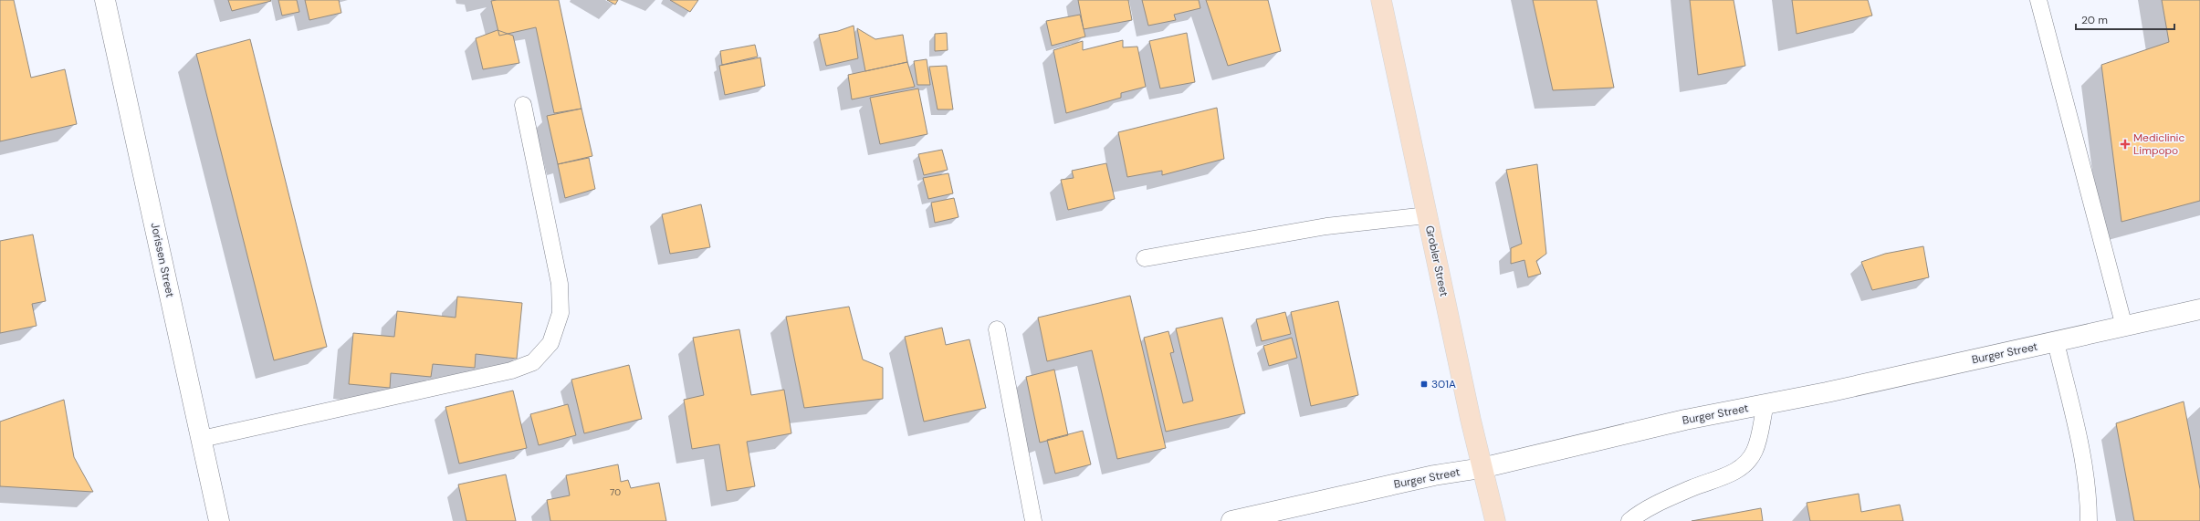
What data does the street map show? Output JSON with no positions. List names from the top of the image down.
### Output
{
  "streets": {
    "main road": ["Grobler Street"],
    "street": ["Jorissen Street", "Burger Street"]
  },
  "crossings": [
    ["Grobler Street", "Burger Street"]
  ],
  "places": {
    "health": ["Mediclinic Limpopo"],
    "transit": ["301A"]
  },
  "house_numbers": ["70"],
  "scale_bar": "20 m"
}
